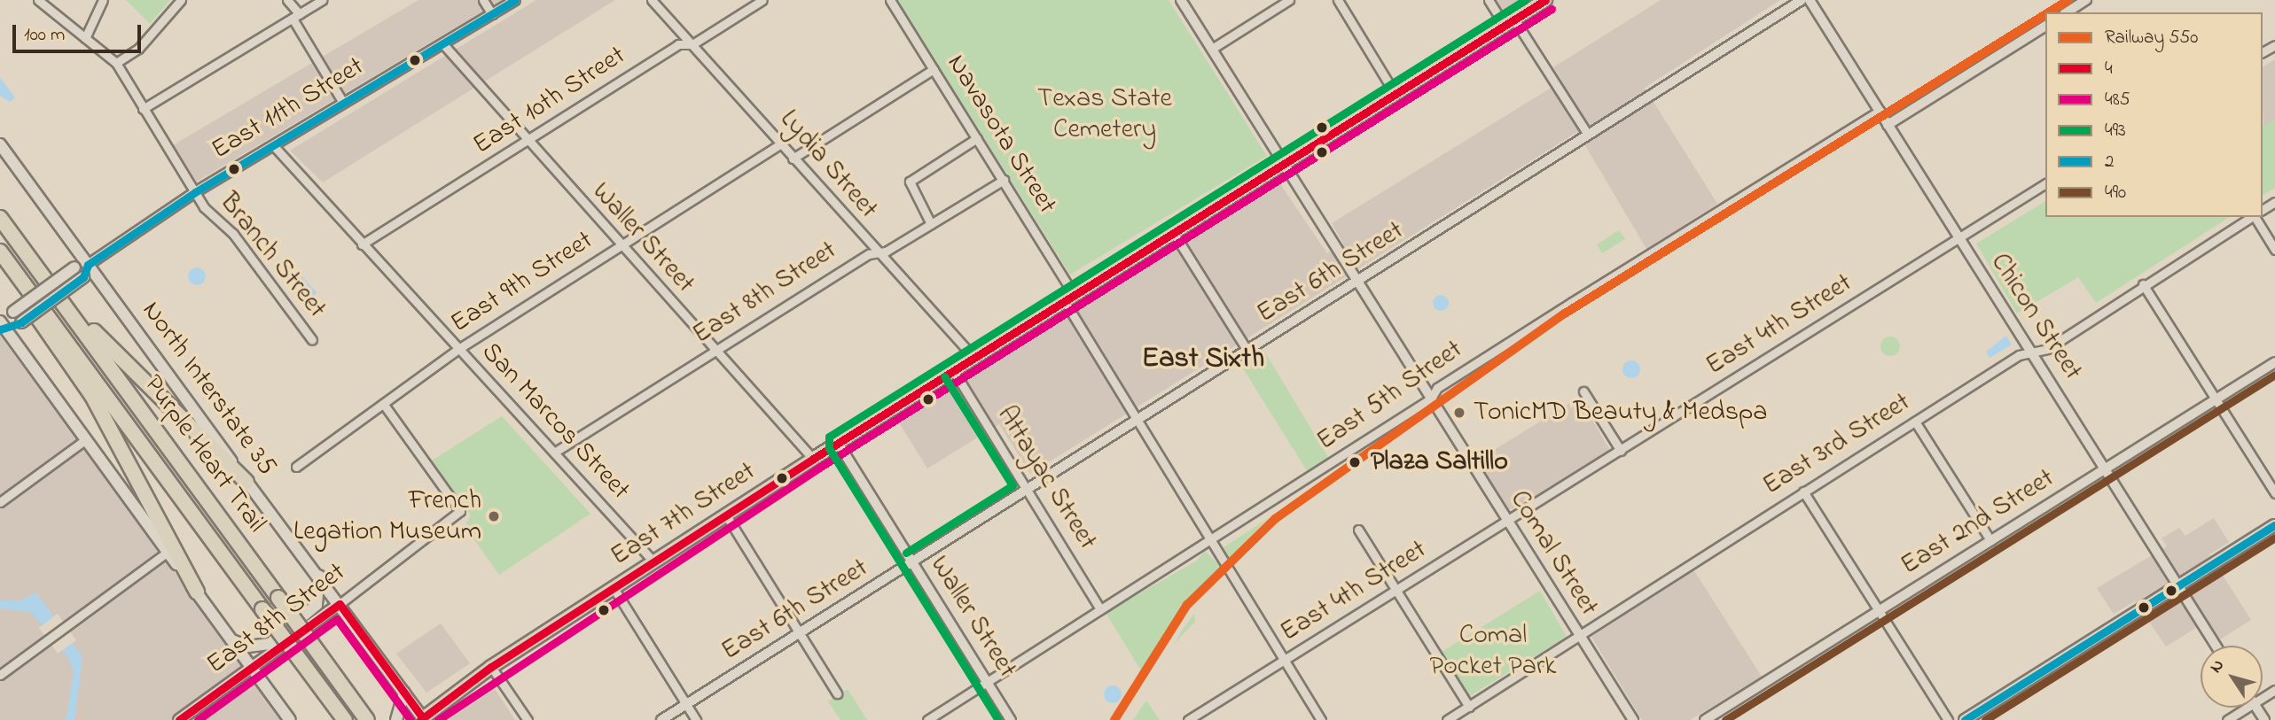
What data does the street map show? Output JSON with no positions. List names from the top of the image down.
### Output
{
  "streets": {
    "highway": ["Purple Heart Trail"],
    "main road": [
      "East 11th Street",
      "East 8th Street",
      "North Interstate 35",
      "East 7th Street"
    ],
    "street": [
      "East 10th Street",
      "Navasota Street",
      "Lydia Street",
      "Waller Street",
      "Branch Street",
      "East 6th Street",
      "East 9th Street",
      "Chicon Street",
      "East 4th Street",
      "East 5th Street",
      "San Marcos Street",
      "East 3rd Street",
      "Attayac Street",
      "East 2nd Street",
      "Comal Street"
    ]
  },
  "crossings": [
    ["East 10th Street", "Lydia Street"],
    ["East 10th Street", "Waller Street"],
    ["East 10th Street", "San Marcos Street"],
    ["East 11th Street", "Waller Street"],
    ["East 11th Street", "Branch Street"],
    ["East 11th Street", "North Interstate 35"],
    ["East 11th Street", "San Marcos Street"],
    ["Navasota Street", "East 6th Street"],
    ["Navasota Street", "East 8th Street"],
    ["Navasota Street", "East 4th Street"],
    ["Navasota Street", "East 5th Street"],
    ["Navasota Street", "East 7th Street"],
    ["Lydia Street", "East 9th Street"],
    ["Lydia Street", "East 8th Street"],
    ["Lydia Street", "East 7th Street"],
    ["Waller Street", "East 6th Street"],
    ["Waller Street", "East 9th Street"],
    ["Waller Street", "East 8th Street"],
    ["Waller Street", "East 5th Street"],
    ["Waller Street", "East 7th Street"],
    ["East 6th Street", "Attayac Street"],
    ["East 6th Street", "Comal Street"],
    ["East 9th Street", "East 8th Street"],
    ["East 9th Street", "San Marcos Street"],
    ["East 8th Street", "North Interstate 35"],
    ["East 8th Street", "San Marcos Street"],
    ["Chicon Street", "East 4th Street"],
    ["Chicon Street", "East 5th Street"],
    ["Chicon Street", "East 3rd Street"],
    ["Chicon Street", "East 2nd Street"],
    ["East 4th Street", "Comal Street"],
    ["North Interstate 35", "East 7th Street"],
    ["East 5th Street", "Attayac Street"],
    ["East 5th Street", "Comal Street"],
    ["San Marcos Street", "East 7th Street"],
    ["East 3rd Street", "Comal Street"],
    ["Attayac Street", "East 7th Street"],
    ["East 7th Street", "Comal Street"]
  ],
  "districts": ["East Sixth"],
  "parks": ["Texas State Cemetery", "Comal Pocket Park"],
  "places": ["TonicMD Beauty & Medspa", "Plaza Saltillo", "French Legation Museum"],
  "lines": [
    "rail line 550",
    "transit line 4",
    "transit line 493",
    "transit line 2",
    "transit line 485",
    "transit line 490"
  ],
  "legend": [
    "Railway 550",
    "4",
    "485",
    "493",
    "2",
    "490"
  ],
  "scale_bar": "100 m",
  "north": "top left"
}
